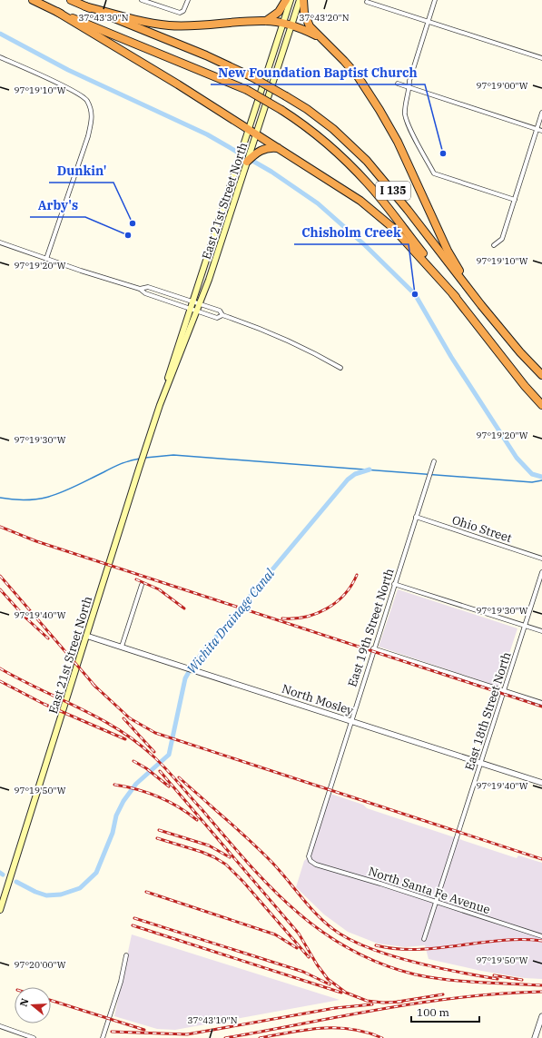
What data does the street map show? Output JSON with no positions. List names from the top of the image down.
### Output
{
  "streets": {
    "highway": ["I 135"],
    "main road": ["East 21st Street North"],
    "street": [
      "Ohio Street",
      "East 19th Street North",
      "North Mosley",
      "East 18th Street North",
      "North Santa Fe Avenue"
    ]
  },
  "crossings": [
    ["East 21st Street North", "North Mosley"],
    ["Ohio Street", "East 19th Street North"],
    ["East 19th Street North", "North Mosley"],
    ["East 19th Street North", "North Santa Fe Avenue"],
    ["North Mosley", "East 18th Street North"],
    ["East 18th Street North", "North Santa Fe Avenue"]
  ],
  "water": ["Wichita Drainage Canal"],
  "places": [
    "New Foundation Baptist Church",
    "Dunkin'",
    "Arby's",
    "Chisholm Creek"
  ],
  "scale_bar": "100 m",
  "north": "left",
  "coordinates": [
    "37°43'30\"N",
    "37°43'20\"N",
    "97°19'00\"W",
    "97°19'10\"W",
    "97°19'20\"W",
    "97°19'30\"W",
    "97°19'40\"W",
    "97°19'50\"W",
    "97°20'00\"W",
    "37°43'10\"N"
  ]
}
